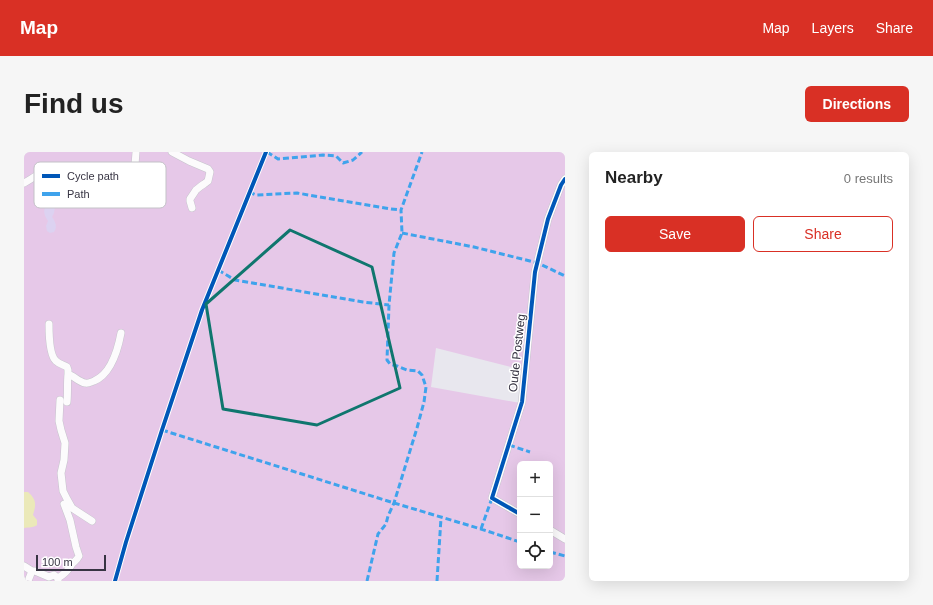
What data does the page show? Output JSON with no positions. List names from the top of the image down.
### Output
{
  "streets": {
    "street": ["Oude Postweg"]
  },
  "legend": ["Cycle path", "Path"],
  "scale_bar": "100 m",
  "page": {
    "header": "Map",
    "nav": ["Map", "Layers", "Share"],
    "buttons": [
      "Directions",
      ["Save", "Share"]
    ],
    "title": "Find us",
    "heading": ["Nearby", "0 results"],
    "map_buttons": ["+", "−"],
    "scale": "100 m"
  }
}
